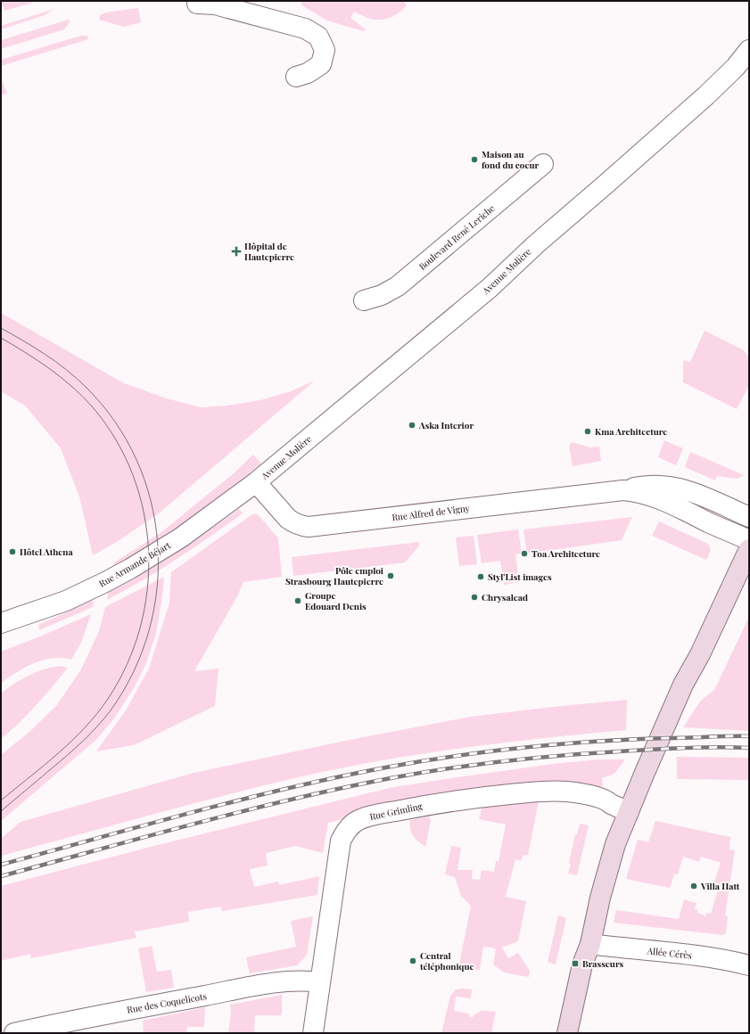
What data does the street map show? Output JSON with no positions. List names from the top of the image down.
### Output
{
  "streets": {
    "street": [
      "Boulevard René Leriche",
      "Avenue Molière",
      "Rue Alfred de Vigny",
      "Rue Armande Béjart",
      "Rue Grimling",
      "Allée Cérès",
      "Rue des Coquelicots"
    ]
  },
  "crossings": [
    ["Avenue Molière", "Rue Alfred de Vigny"],
    ["Avenue Molière", "Rue Armande Béjart"],
    ["Rue Alfred de Vigny", "Rue Armande Béjart"],
    ["Rue Grimling", "Rue des Coquelicots"]
  ],
  "places": {
    "other": [
      "Maison au fond du coeur",
      "Aska Interior",
      "Kma Architecture",
      "Hôtel Athena",
      "Toa Architecture",
      "Pôle emploi Strasbourg Hautepierre",
      "Styl'List images",
      "Chrysalead",
      "Groupe Edouard Denis",
      "Villa Hatt",
      "Central téléphonique"
    ],
    "health": ["Hôpital de Hautepierre"],
    "transit": ["Brasseurs"]
  }
}
